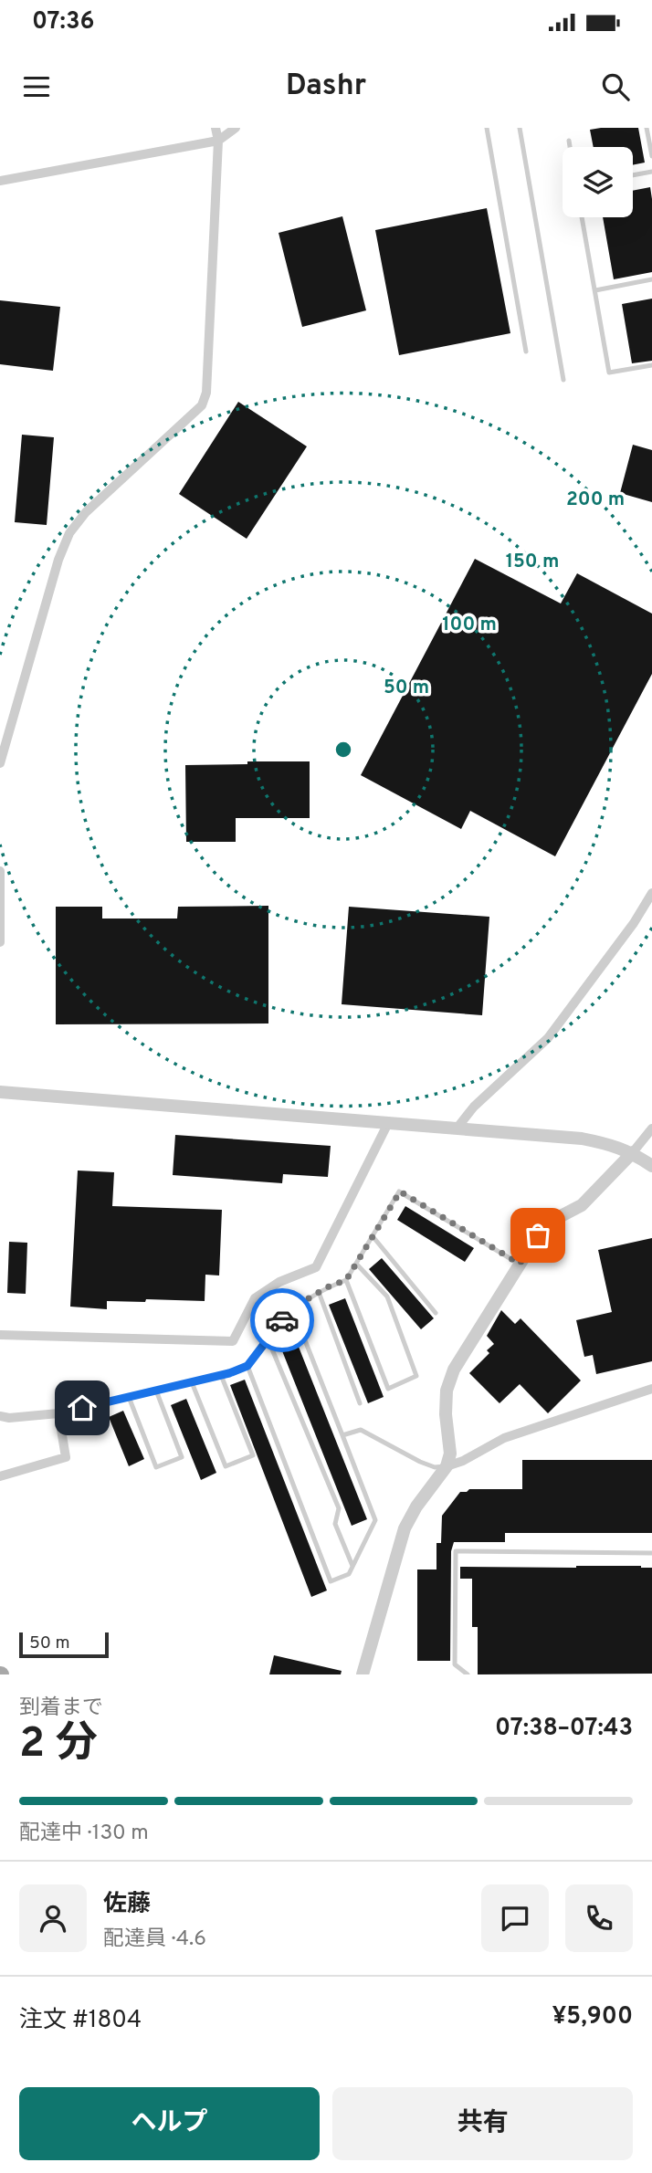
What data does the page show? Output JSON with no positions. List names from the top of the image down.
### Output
{
  "scale_bar": "50 m",
  "page": {
    "status": "07:36",
    "header": "Dashr",
    "scale": "50 m",
    "heading": ["2 分", "到着まで", "07:38–07:43"],
    "panel": [
      "佐藤",
      "配達員 · 4.6",
      "注文 #1804",
      "¥5,900"
    ],
    "bar": "配達中 · 130 m",
    "buttons": ["ヘルプ", "共有"]
  },
  "rings": [
    "200 m",
    "150 m",
    "100 m",
    "50 m"
  ]
}
